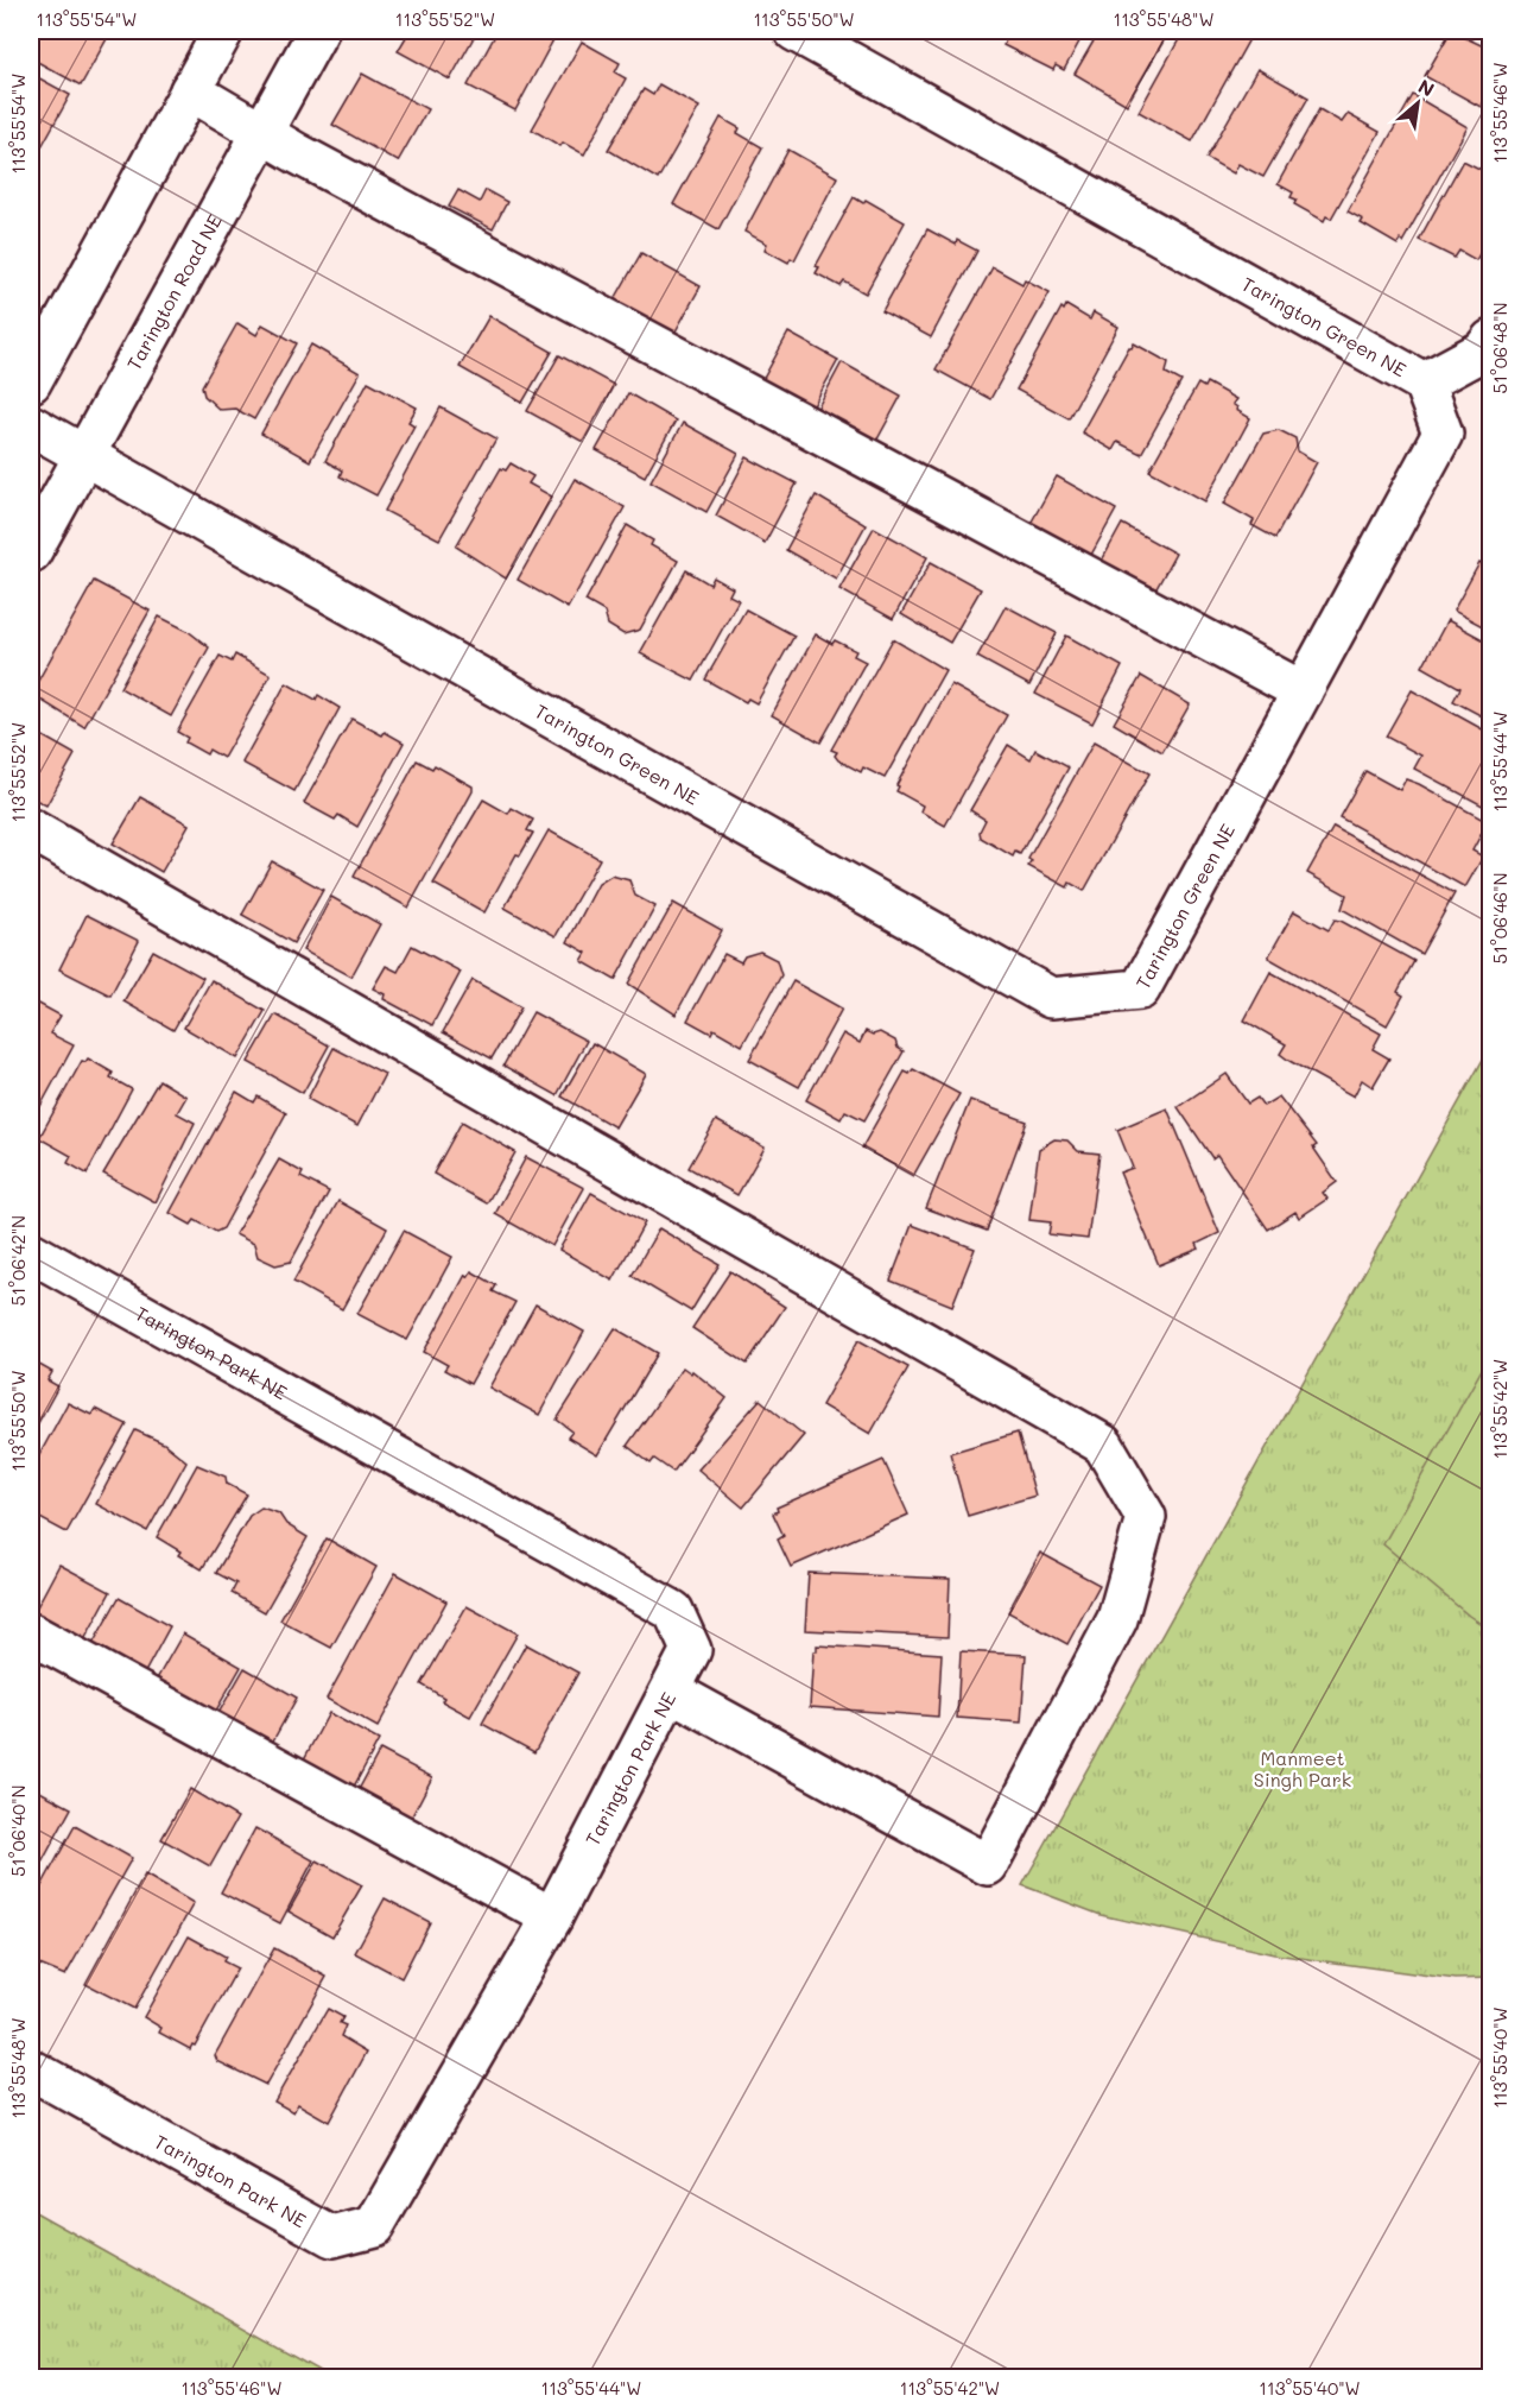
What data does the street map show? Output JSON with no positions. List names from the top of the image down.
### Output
{
  "streets": {
    "street": ["Tarington Road NE", "Tarington Green NE", "Tarington Park NE"]
  },
  "crossings": [
    ["Tarington Road NE", "Tarington Green NE"]
  ],
  "parks": ["Manmeet Singh Park"],
  "north": "top right",
  "coordinates": [
    "113°55'54\"W",
    "113°55'52\"W",
    "113°55'50\"W",
    "113°55'48\"W",
    "113°55'46\"W",
    "51°06'48\"N",
    "113°55'44\"W",
    "51°06'46\"N",
    "51°06'42\"N",
    "113°55'42\"W",
    "51°06'40\"N",
    "113°55'40\"W"
  ]
}
